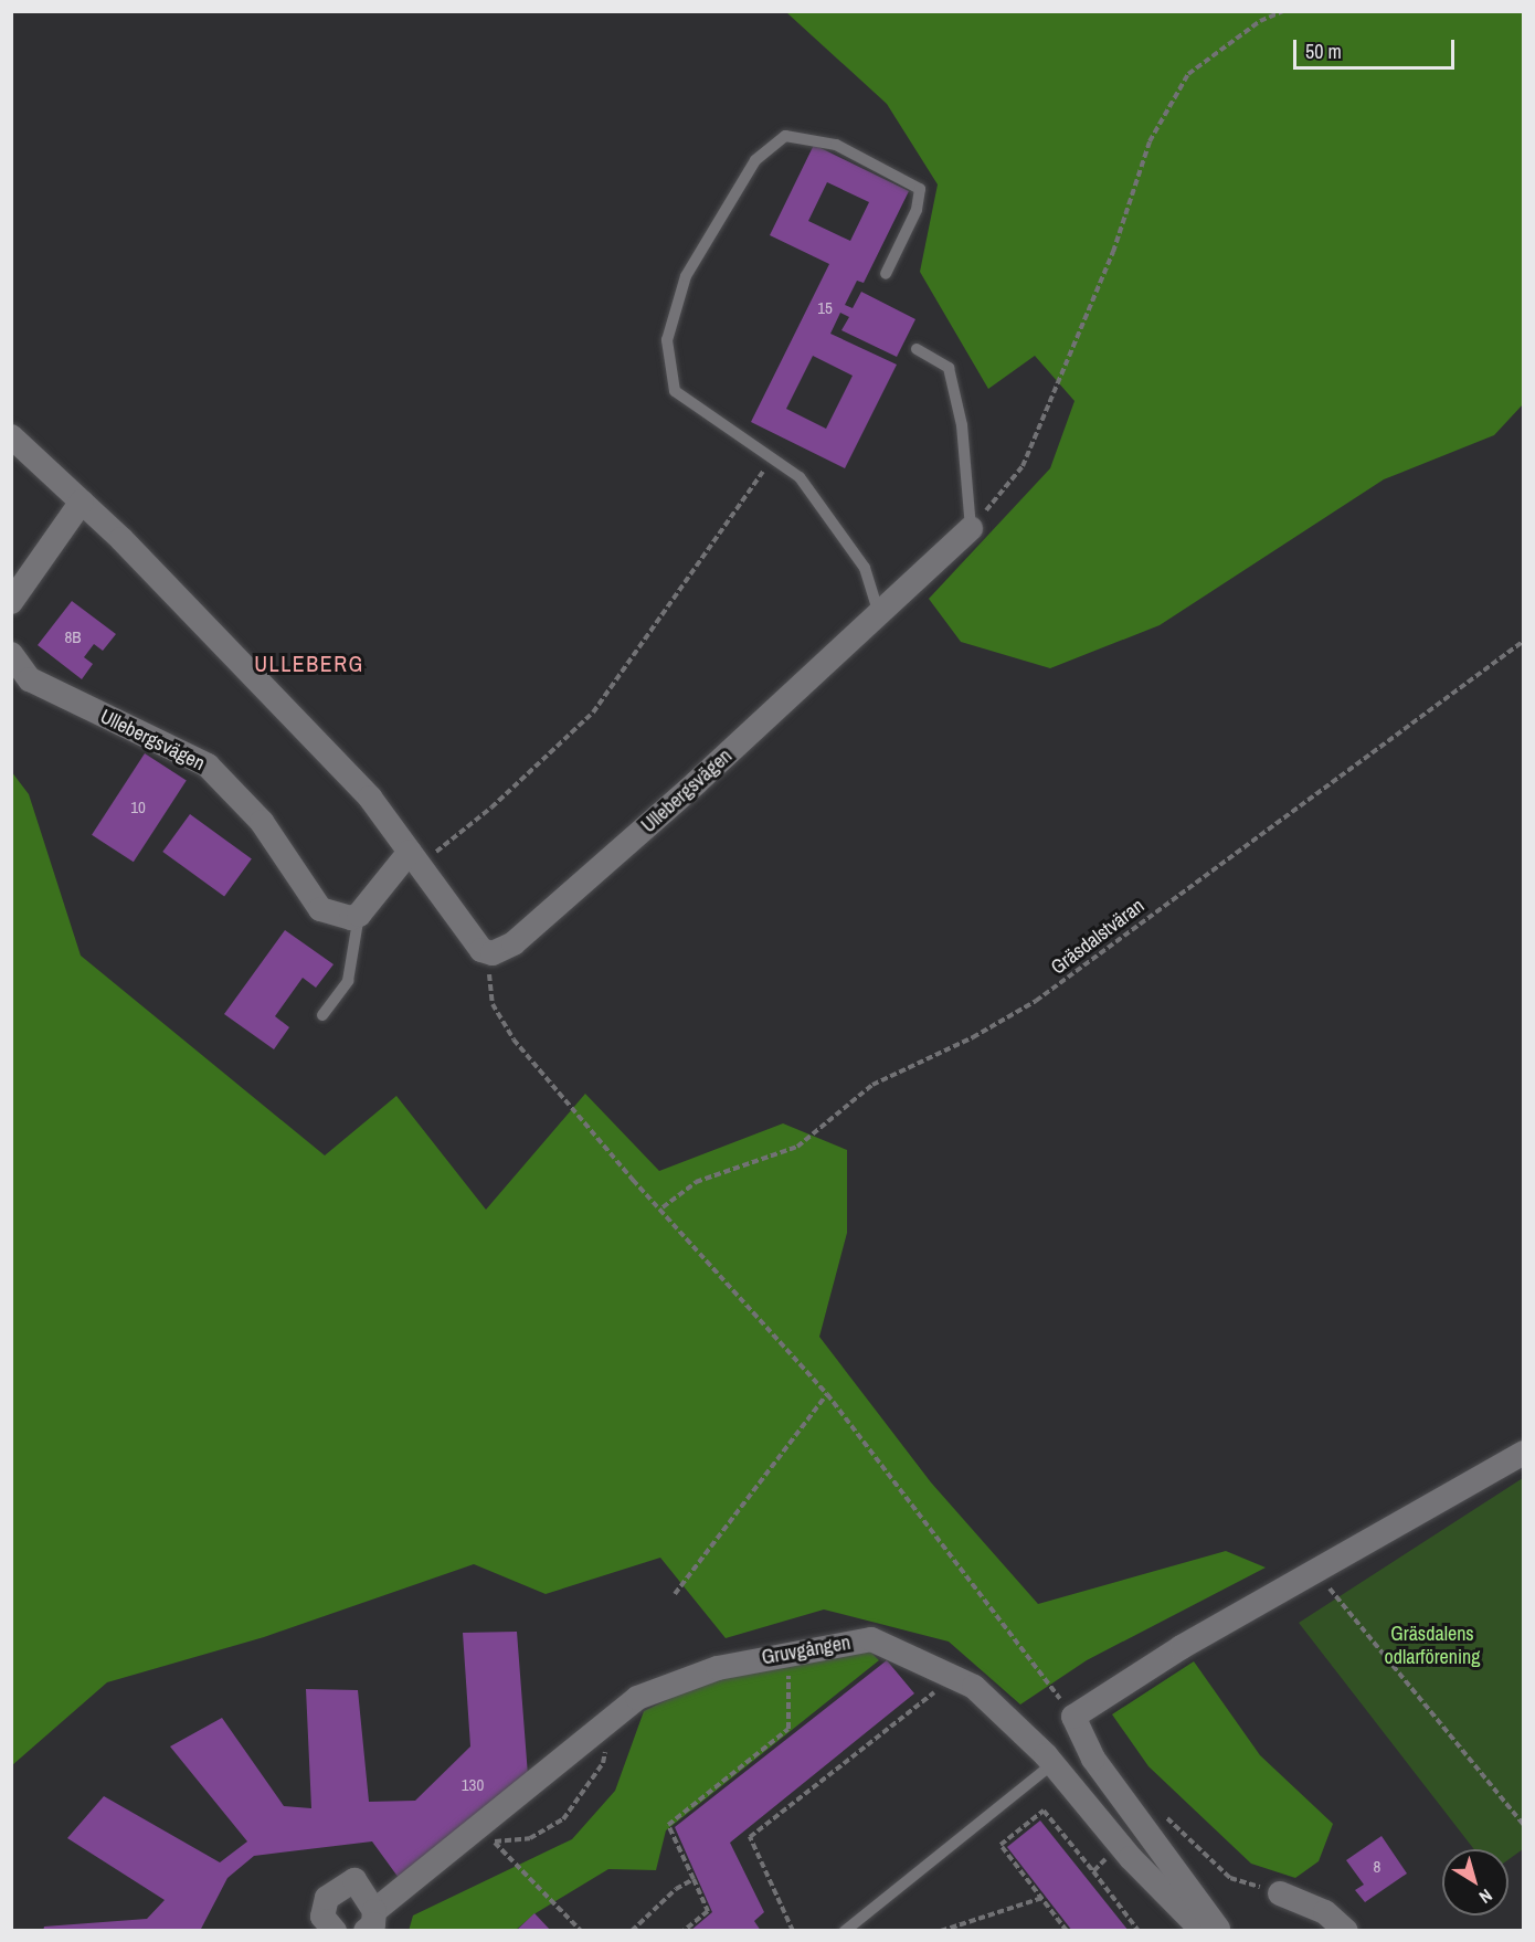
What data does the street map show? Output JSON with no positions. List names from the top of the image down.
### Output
{
  "streets": {
    "street": ["Ullebergsvägen", "Gruvgången"],
    "path": ["Gräsdalstväran"]
  },
  "districts": ["ULLEBERG"],
  "parks": ["Gräsdalens odlarförening"],
  "house_numbers": [
    "15",
    "8B",
    "10",
    "130",
    "8"
  ],
  "scale_bar": "50 m",
  "north": "bottom right"
}
